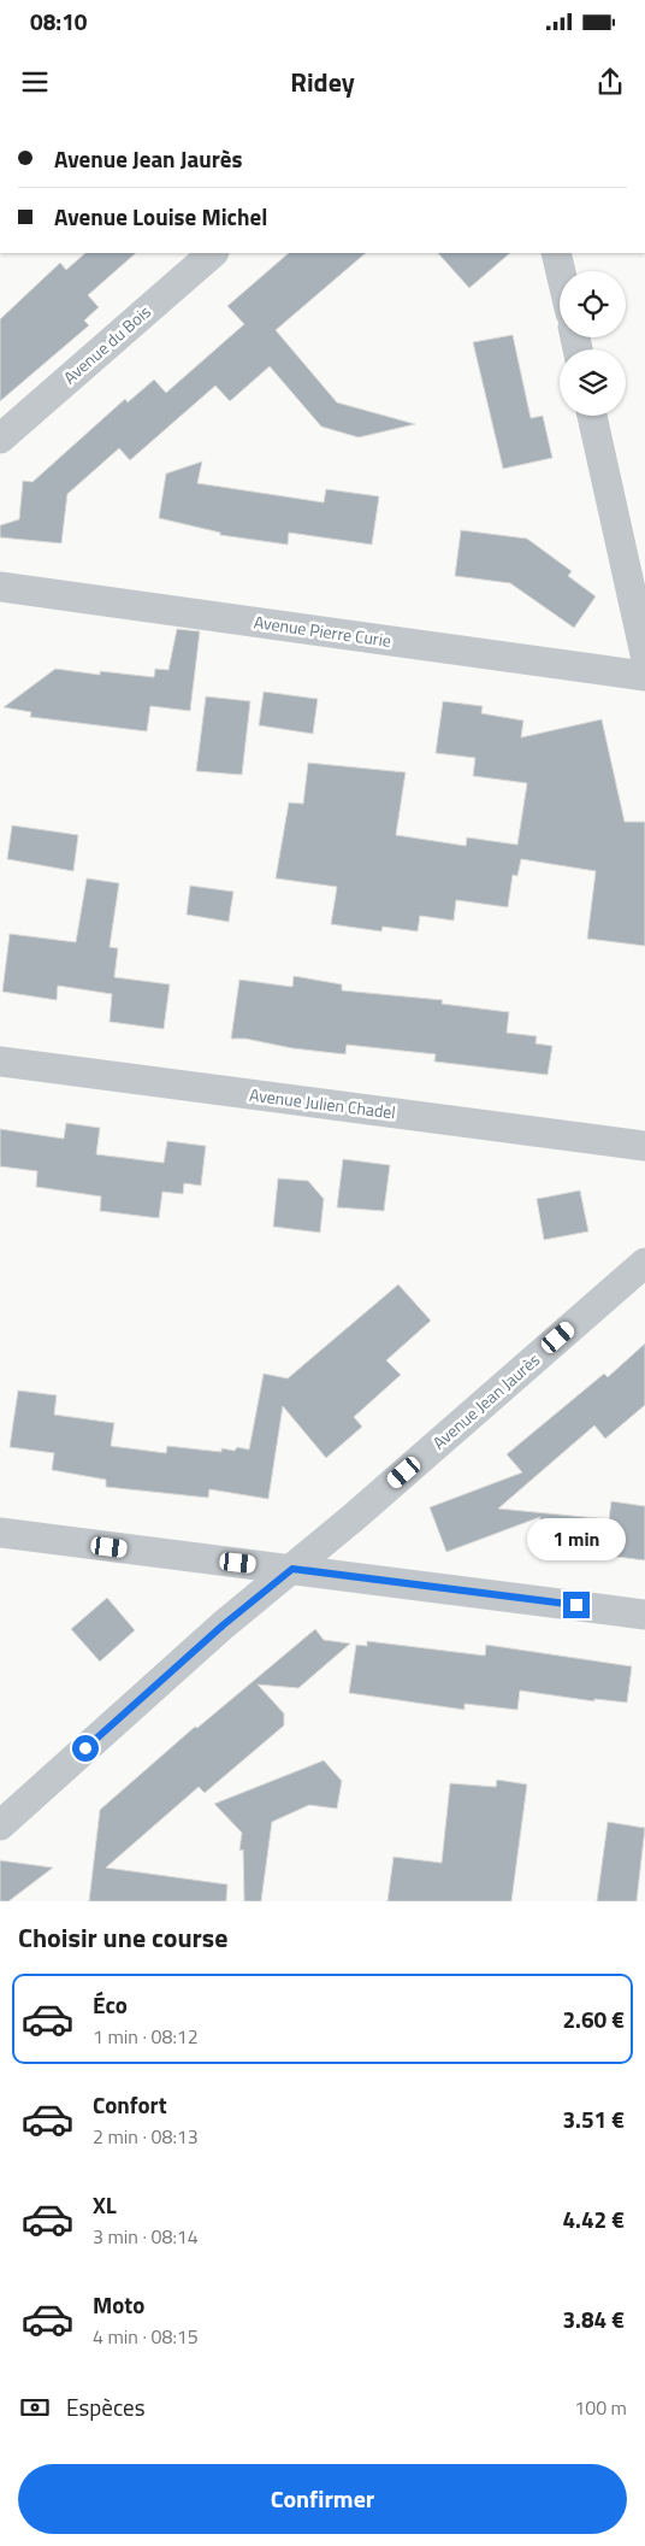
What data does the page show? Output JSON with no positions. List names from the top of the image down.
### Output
{
  "streets": {
    "street": [
      "Avenue du Bois",
      "Avenue Pierre Curie",
      "Avenue Julien Chadel",
      "Avenue Jean Jaurès"
    ]
  },
  "page": {
    "status": "08:10",
    "header": "Ridey",
    "banner": ["Avenue Jean Jaurès", "Avenue Louise Michel"],
    "bubble": "1 min",
    "heading": "Choisir une course",
    "list": [
      {
        "name": "Éco",
        "note": "1 min · 08:12",
        "value": "2.60 €"
      },
      {
        "name": "Confort",
        "note": "2 min · 08:13",
        "value": "3.51 €"
      },
      {
        "name": "XL",
        "note": "3 min · 08:14",
        "value": "4.42 €"
      },
      {
        "name": "Moto",
        "note": "4 min · 08:15",
        "value": "3.84 €"
      }
    ],
    "pay": ["Espèces", "100 m"],
    "buttons": "Confirmer"
  }
}
